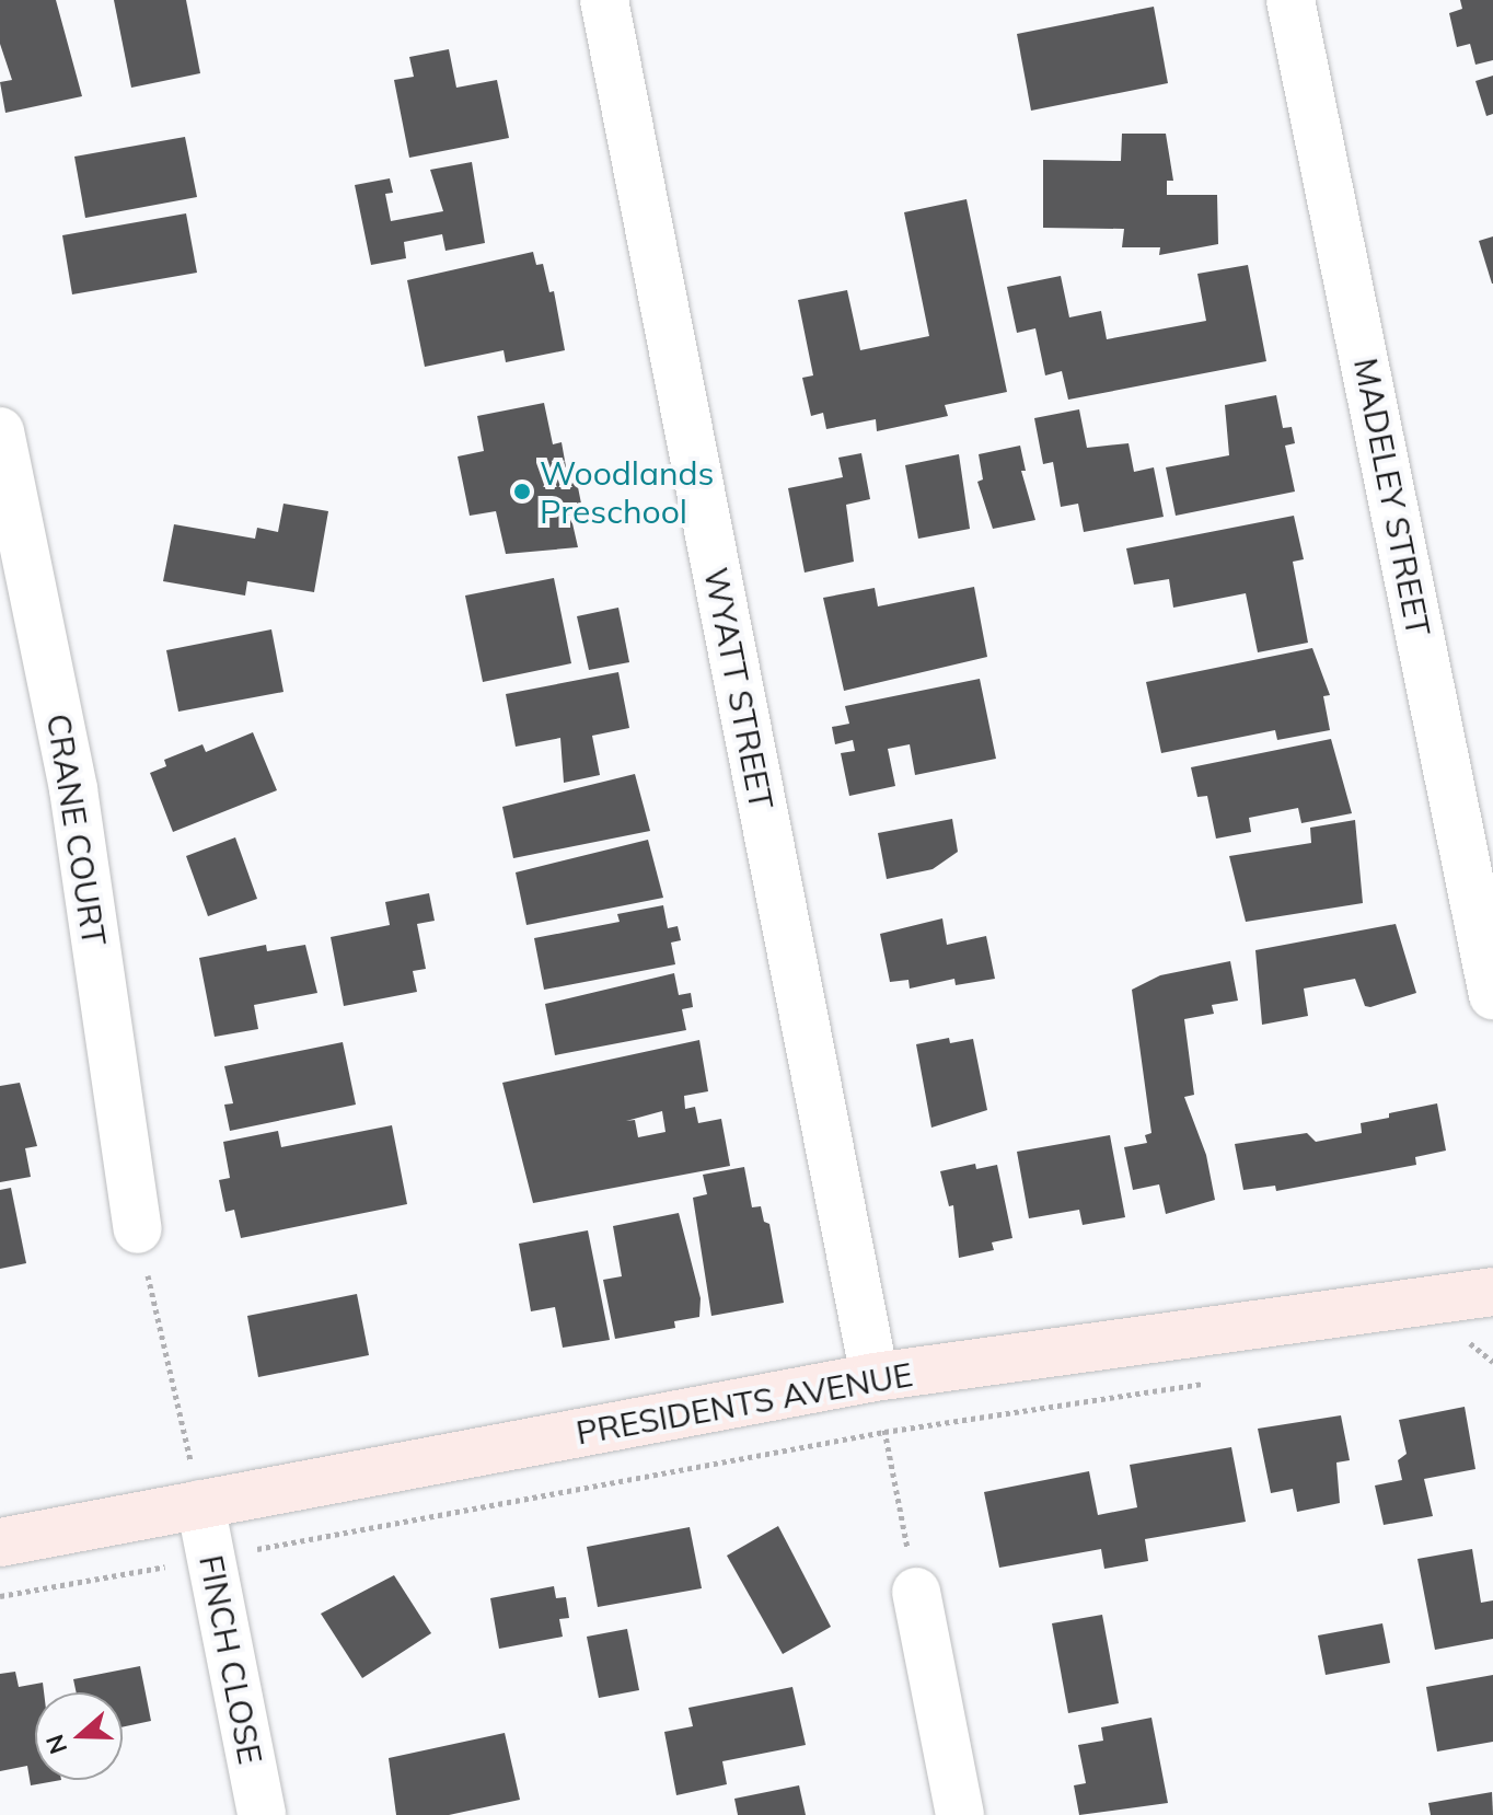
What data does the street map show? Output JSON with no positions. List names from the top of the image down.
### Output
{
  "streets": {
    "street": [
      "MADELEY STREET",
      "WYATT STREET",
      "CRANE COURT",
      "PRESIDENTS AVENUE",
      "FINCH CLOSE"
    ]
  },
  "crossings": [
    ["WYATT STREET", "PRESIDENTS AVENUE"],
    ["PRESIDENTS AVENUE", "FINCH CLOSE"]
  ],
  "places": ["Woodlands Preschool"],
  "north": "left"
}
